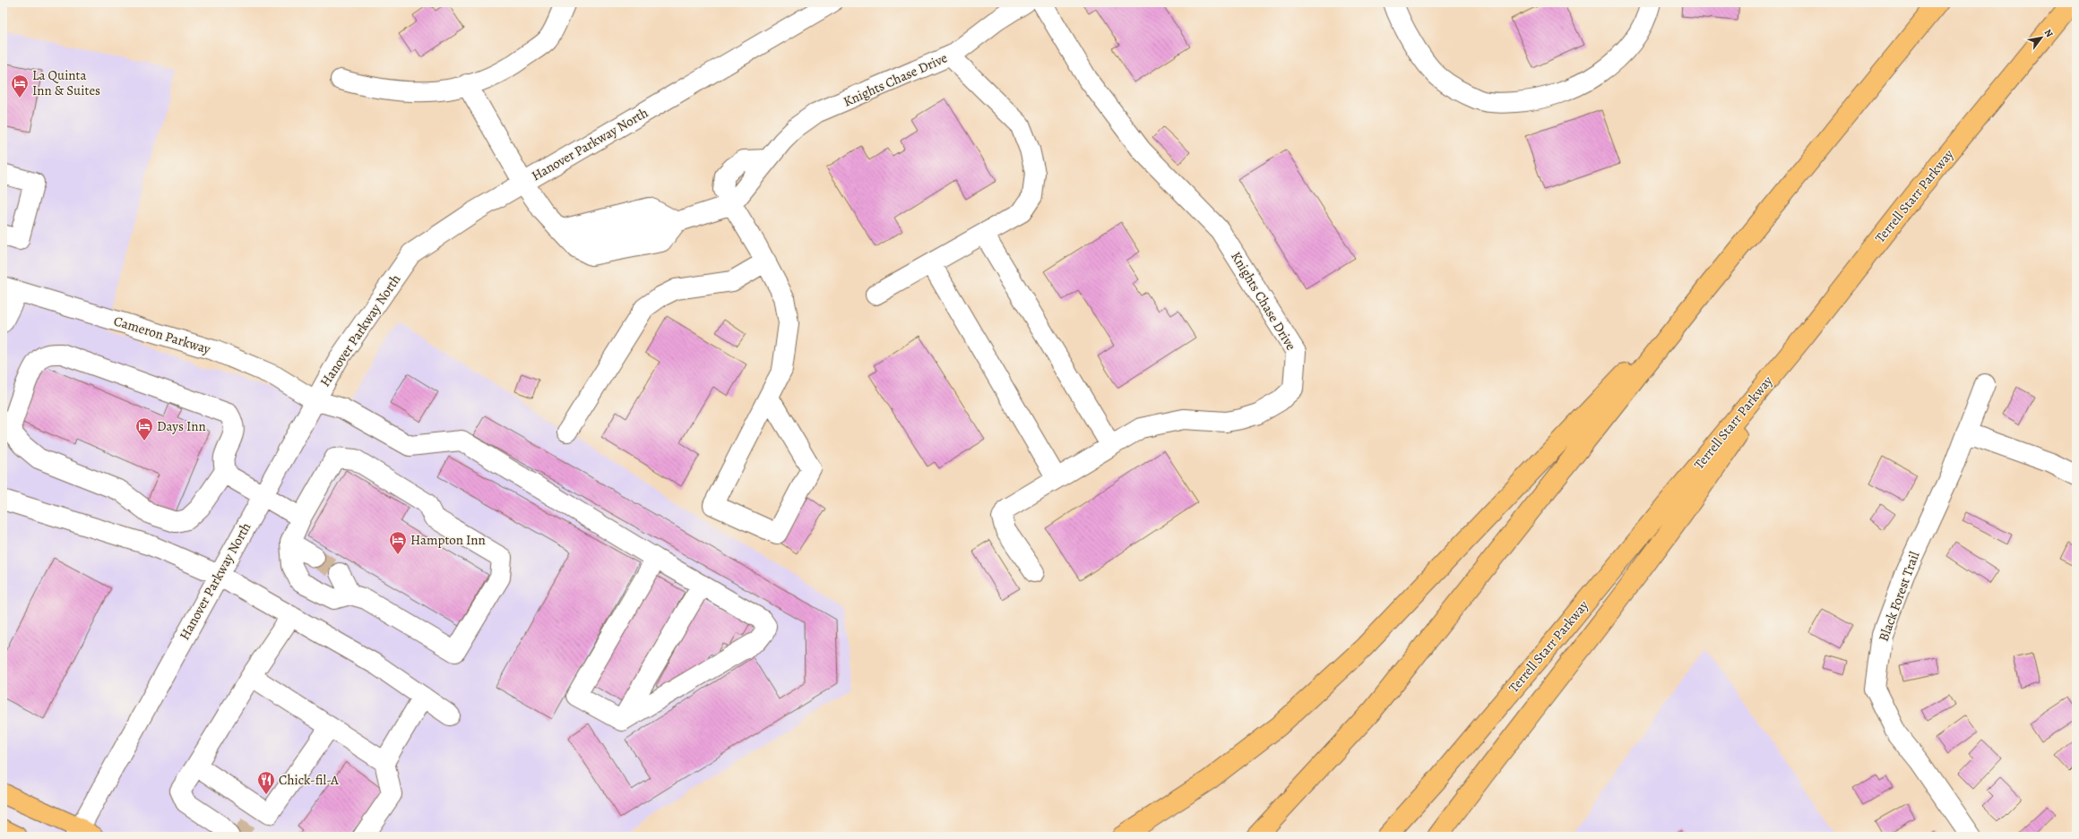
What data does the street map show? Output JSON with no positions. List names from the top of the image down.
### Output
{
  "streets": {
    "highway": ["Terrell Starr Parkway"],
    "street": [
      "Knights Chase Drive",
      "Hanover Parkway North",
      "Cameron Parkway",
      "Black Forest Trail"
    ]
  },
  "crossings": [
    ["Hanover Parkway North", "Cameron Parkway"]
  ],
  "places": {
    "hotel": ["La Quinta Inn & Suites", "Days Inn", "Hampton Inn"],
    "restaurant": ["Chick-fil-A"]
  },
  "north": "top right"
}
